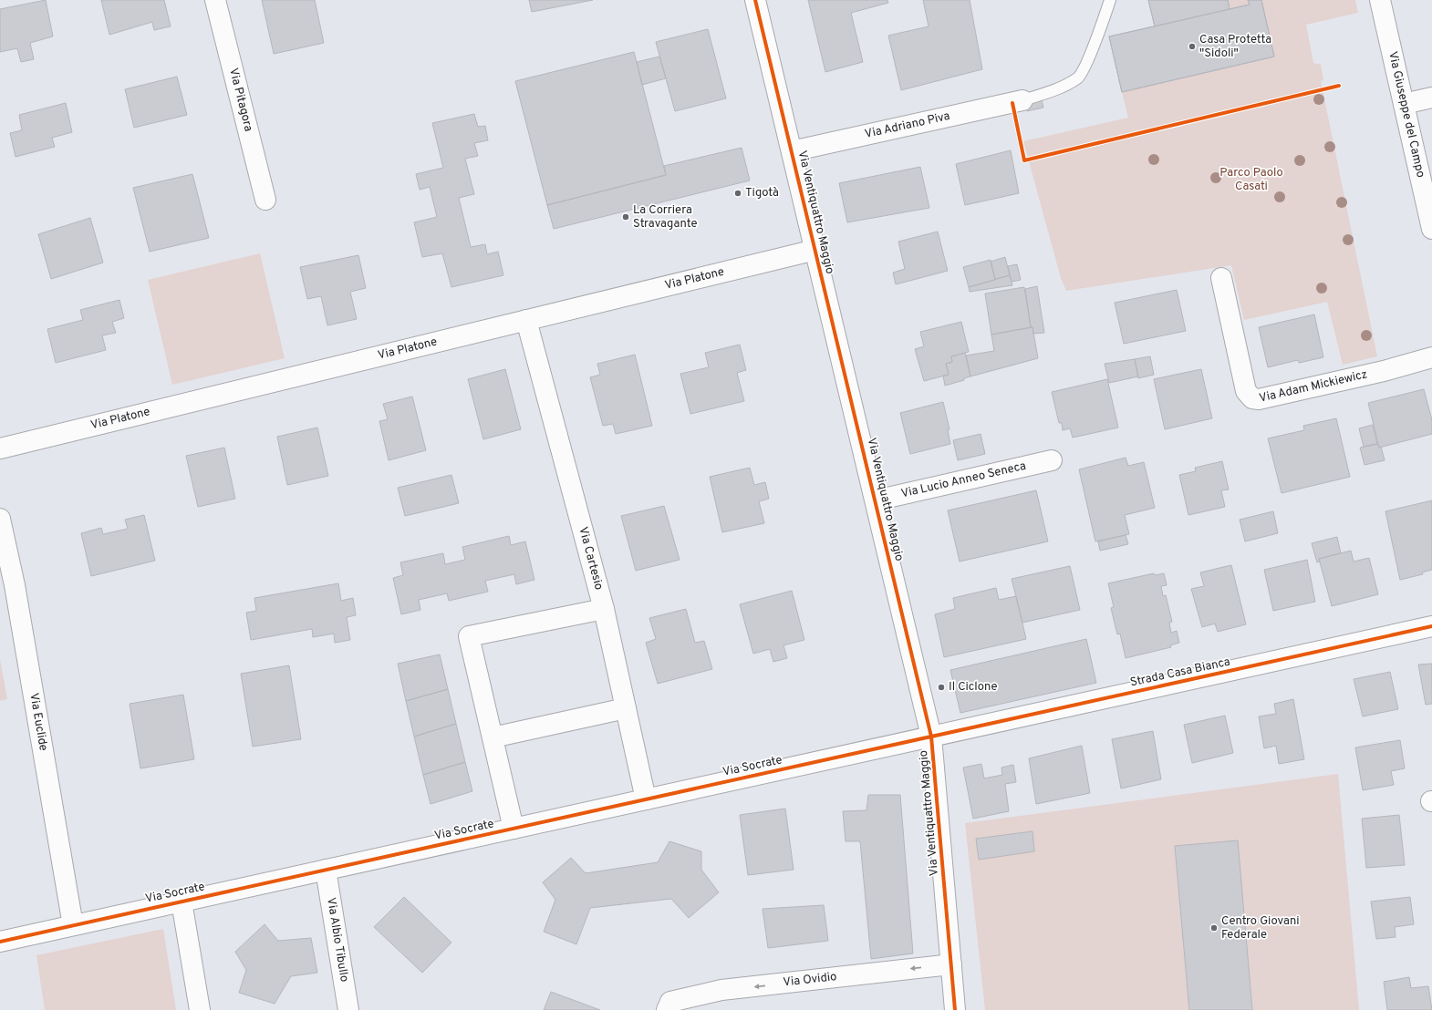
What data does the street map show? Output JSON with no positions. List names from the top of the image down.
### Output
{
  "streets": {
    "street": [
      "Via Pitagora",
      "Via Giuseppe del Campo",
      "Via Adriano Piva",
      "Via Ventiquattro Maggio",
      "Via Platone",
      "Via Adam Mickiewicz",
      "Via Lucio Anneo Seneca",
      "Via Cartesio",
      "Strada Casa Bianca",
      "Via Euclide",
      "Via Socrate",
      "Via Albio Tibullo",
      "Via Ovidio"
    ]
  },
  "crossings": [
    ["Via Adriano Piva", "Via Ventiquattro Maggio"],
    ["Via Ventiquattro Maggio", "Via Platone"],
    ["Via Ventiquattro Maggio", "Via Lucio Anneo Seneca"],
    ["Via Ventiquattro Maggio", "Strada Casa Bianca"],
    ["Via Ventiquattro Maggio", "Via Socrate"],
    ["Via Ventiquattro Maggio", "Via Ovidio"],
    ["Via Platone", "Via Cartesio"],
    ["Via Cartesio", "Via Socrate"],
    ["Strada Casa Bianca", "Via Socrate"],
    ["Via Euclide", "Via Socrate"],
    ["Via Socrate", "Via Albio Tibullo"]
  ],
  "one_way": ["Via Ovidio"],
  "parks": ["Parco Paolo Casati"],
  "places": [
    "Casa Protetta \"Sidoli\"",
    "Tigotà",
    "La Corriera Stravagante",
    "Il Ciclone",
    "Centro Giovani Federale"
  ]
}
